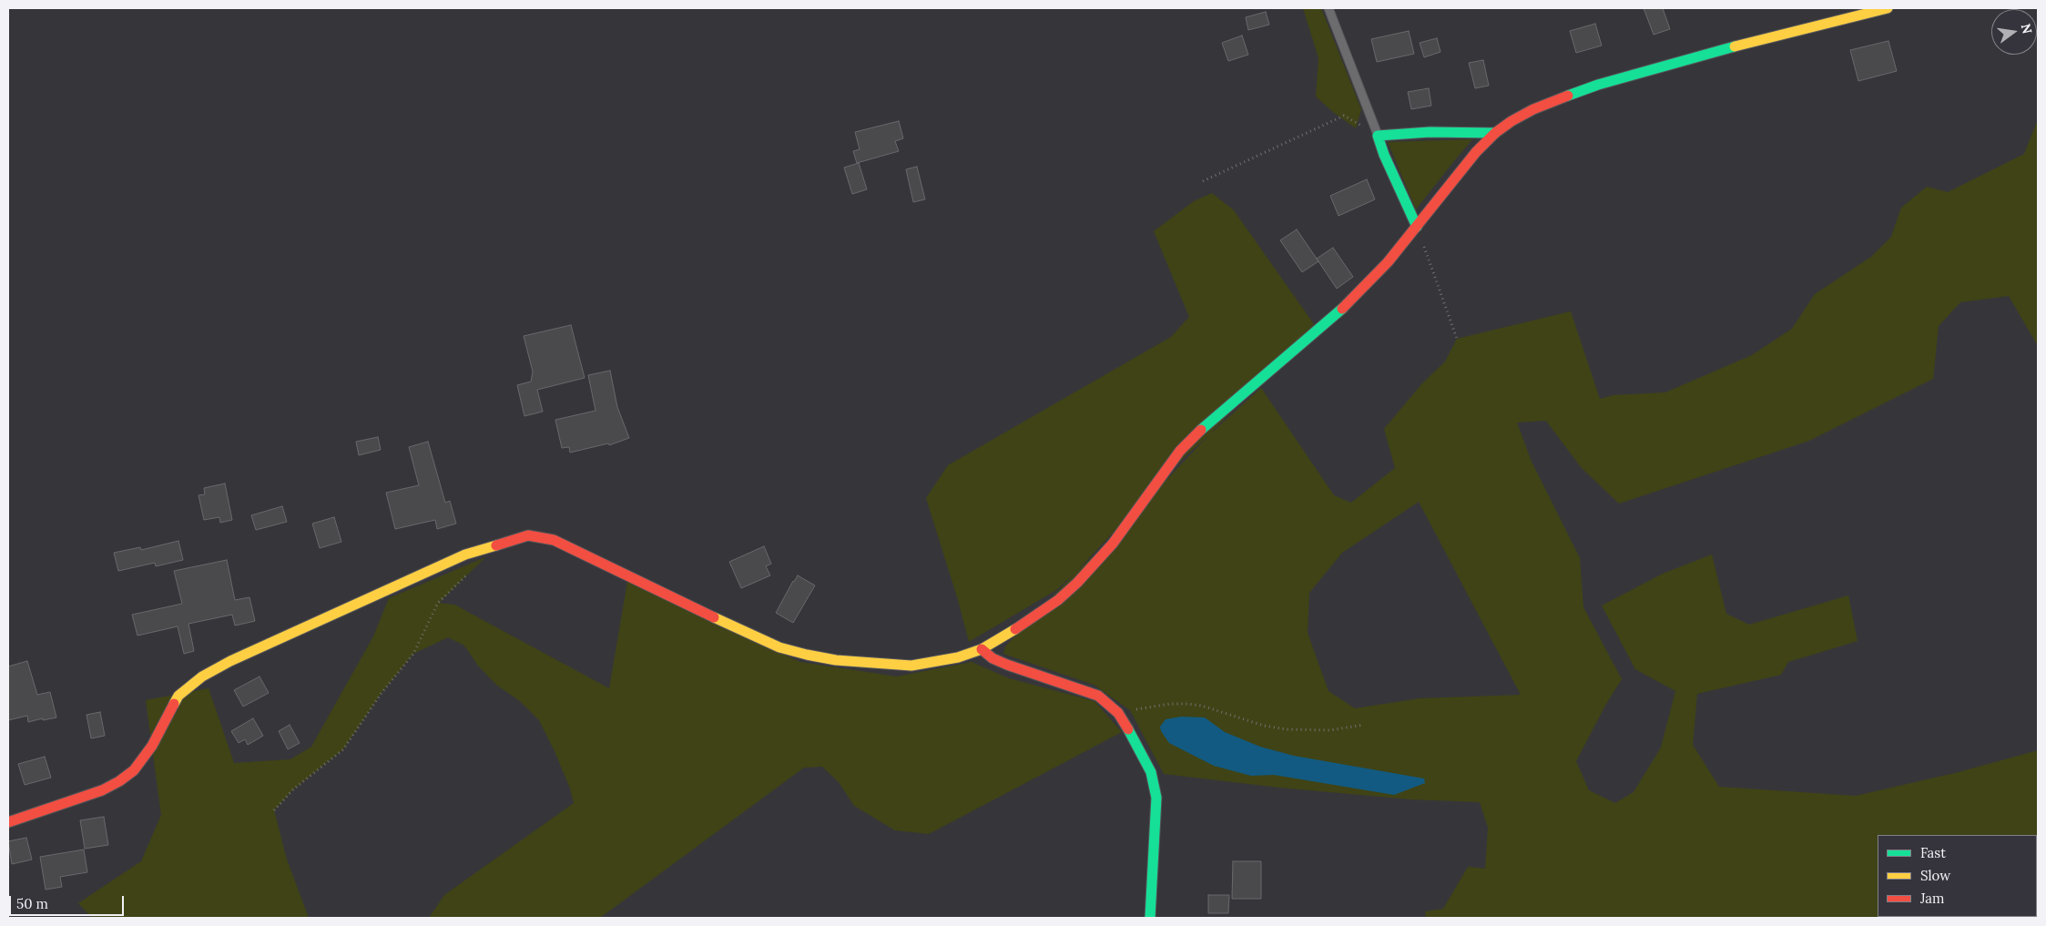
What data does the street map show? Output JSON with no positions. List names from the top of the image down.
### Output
{
  "legend": ["Fast", "Slow", "Jam"],
  "scale_bar": "50 m",
  "north": "right"
}
